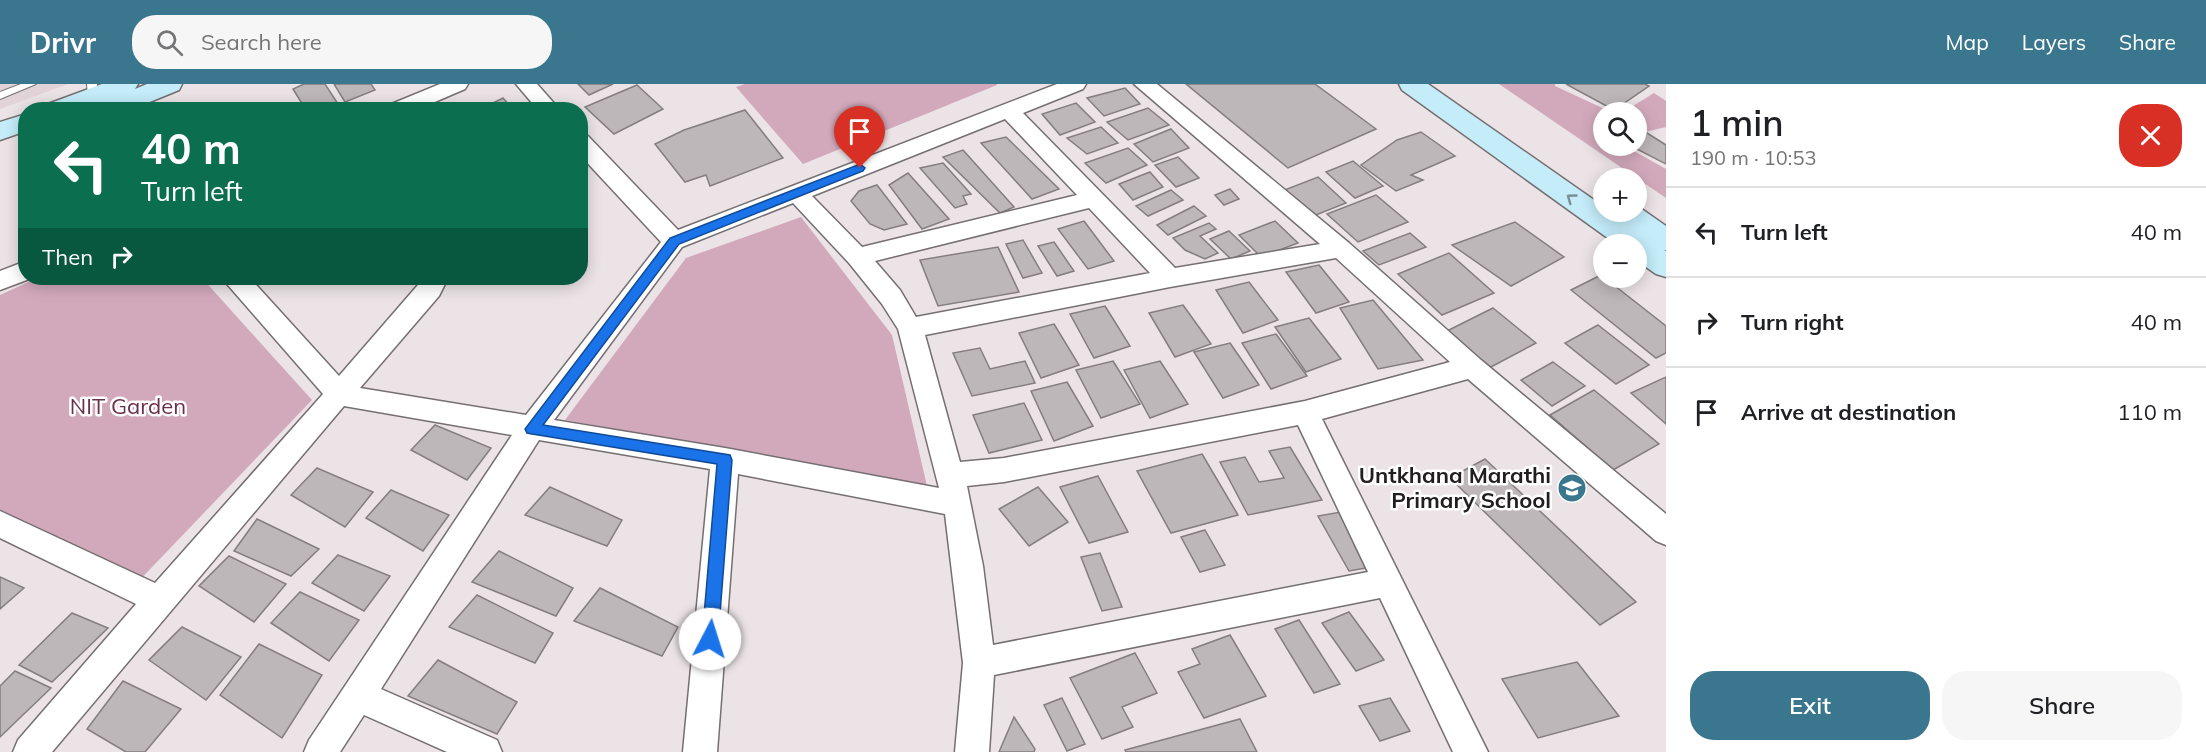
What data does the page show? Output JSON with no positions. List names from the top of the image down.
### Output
{
  "parks": ["NIT Garden"],
  "places": {
    "school or university": ["Untkhana Marathi Primary School"]
  },
  "page": {
    "header": "Drivr",
    "search": "Search here",
    "nav": ["Map", "Layers", "Share"],
    "heading": ["1 min", "190 m · 10:53"],
    "map_buttons": ["+", "−"],
    "turn": ["40 m", "Turn left"],
    "list": [
      {
        "name": "Turn left",
        "value": "40 m"
      },
      {
        "name": "Turn right",
        "value": "40 m"
      },
      {
        "name": "Arrive at destination",
        "value": "110 m"
      }
    ],
    "then": "Then",
    "buttons": ["Exit", "Share"]
  }
}
